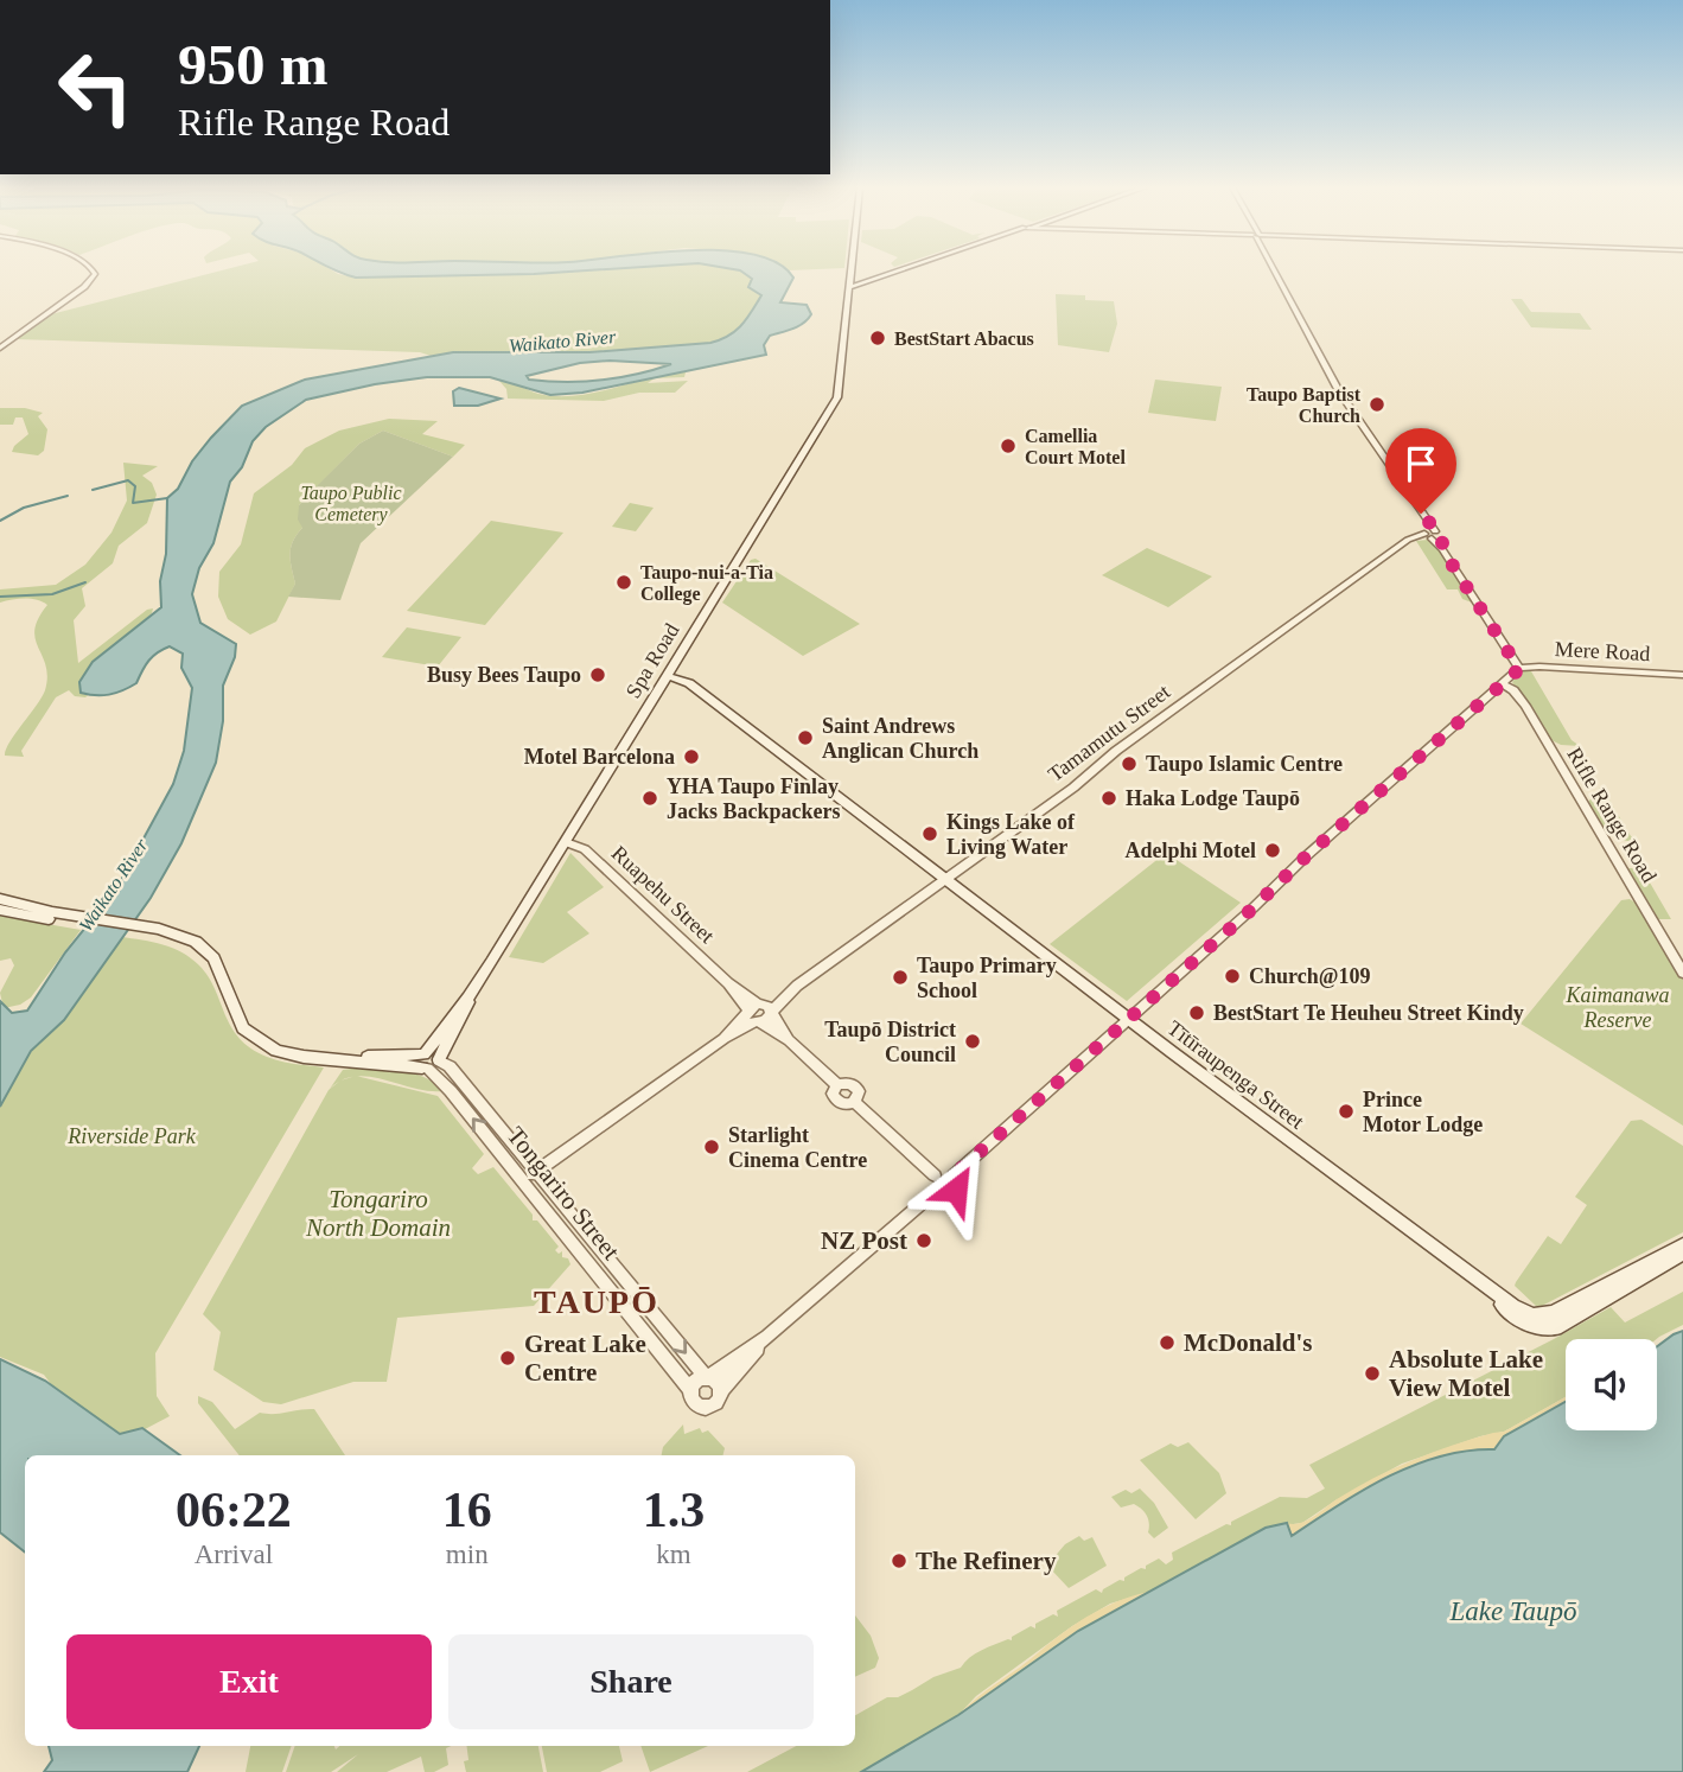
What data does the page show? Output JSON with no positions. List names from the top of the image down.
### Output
{
  "streets": {
    "main road": ["Spa Road", "Tītīraupenga Street"],
    "street": [
      "Mere Road",
      "Tamamutu Street",
      "Rifle Range Road",
      "Ruapehu Street",
      "Tongariro Street"
    ]
  },
  "crossings": [
    ["Spa Road", "Ruapehu Street"],
    ["Spa Road", "Tītīraupenga Street"],
    ["Spa Road", "Tongariro Street"],
    ["Tamamutu Street", "Ruapehu Street"],
    ["Tamamutu Street", "Tītīraupenga Street"],
    ["Tamamutu Street", "Tongariro Street"]
  ],
  "districts": ["TAUPŌ"],
  "water": ["Waikato River", "Lake Taupō"],
  "parks": [
    "Taupo Public Cemetery",
    "Kaimanawa Reserve",
    "Riverside Park",
    "Tongariro North Domain"
  ],
  "places": [
    "BestStart Abacus",
    "Taupo Baptist Church",
    "Camellia Court Motel",
    "Taupo-nui-a-Tia College",
    "Busy Bees Taupo",
    "Saint Andrews Anglican Church",
    "Motel Barcelona",
    "Taupo Islamic Centre",
    "YHA Taupo Finlay Jacks Backpackers",
    "Haka Lodge Taupō",
    "Kings Lake of Living Water",
    "Adelphi Motel",
    "Church@109",
    "Taupo Primary School",
    "BestStart Te Heuheu Street Kindy",
    "Taupō District Council",
    "Prince Motor Lodge",
    "Starlight Cinema Centre",
    "NZ Post",
    "McDonald's",
    "Great Lake Centre",
    "Absolute Lake View Motel",
    "The Refinery"
  ],
  "page": {
    "turn": ["950 m", "Rifle Range Road"],
    "eta": [
      "06:22",
      "Arrival",
      "16",
      "min",
      "1.3",
      "km"
    ],
    "buttons": ["Exit", "Share"]
  }
}
